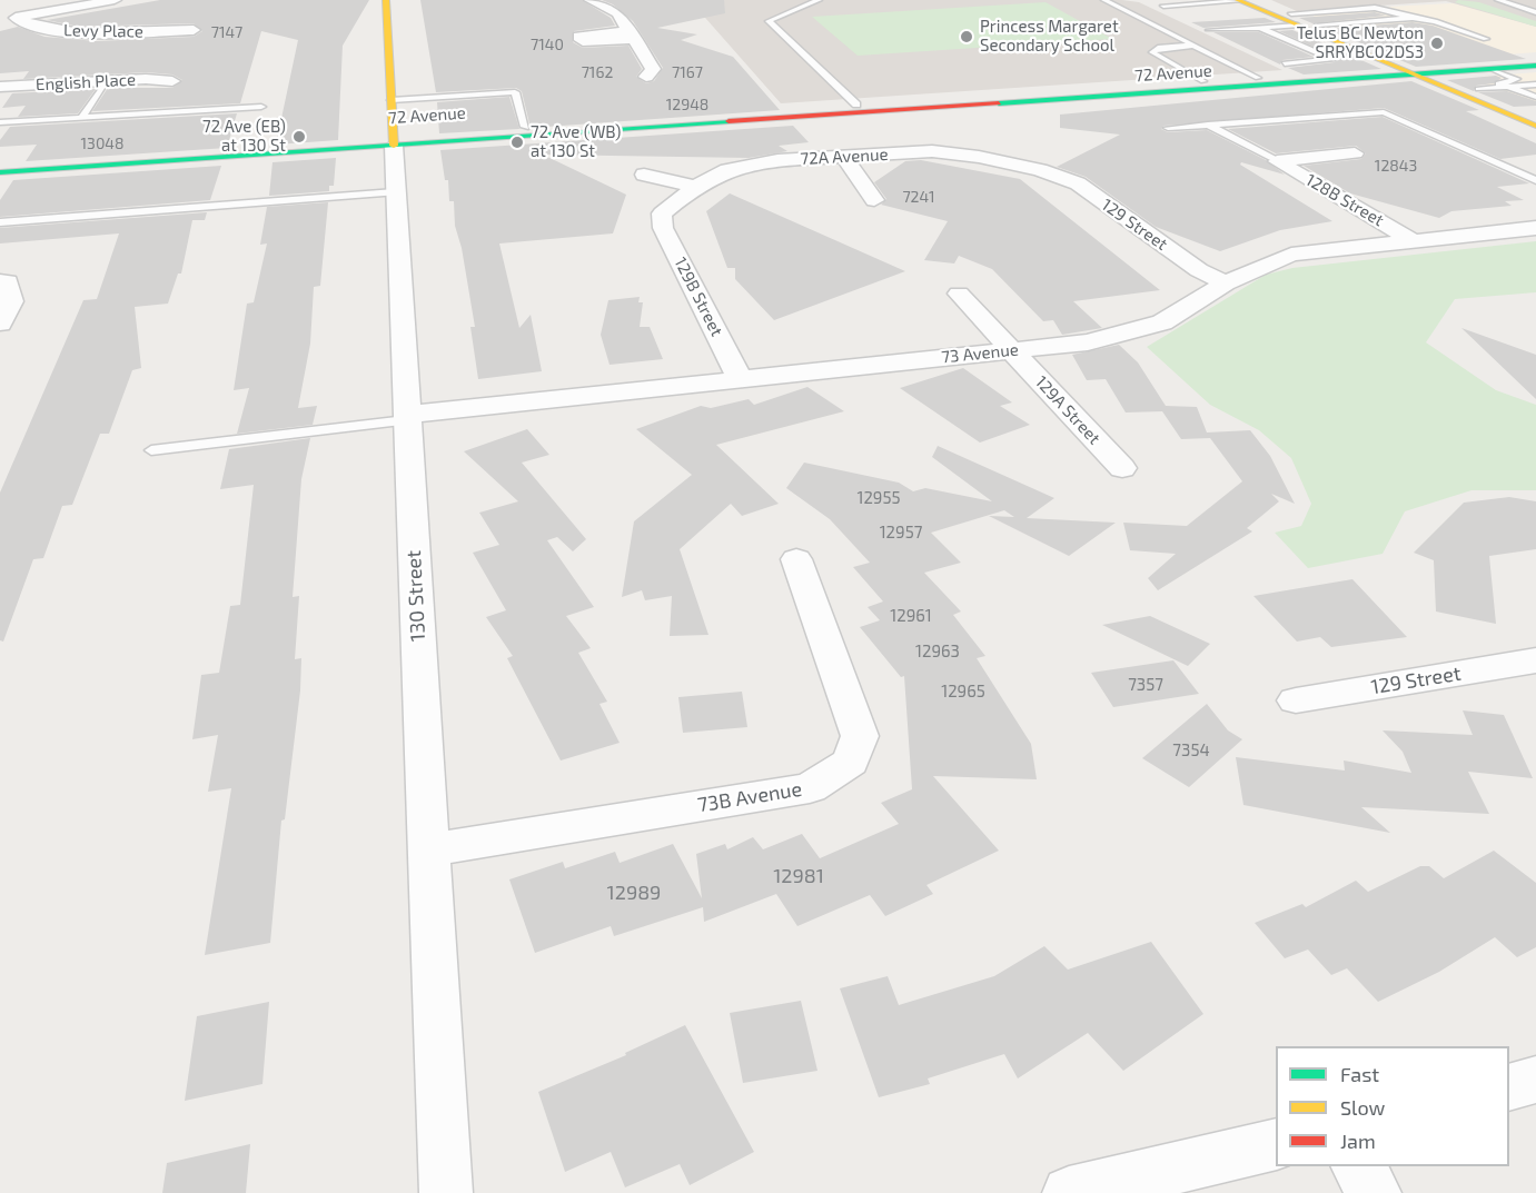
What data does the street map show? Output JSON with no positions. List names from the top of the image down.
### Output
{
  "streets": {
    "main road": ["72 Avenue", "130 Street"],
    "street": [
      "Levy Place",
      "English Place",
      "72A Avenue",
      "128B Street",
      "129 Street",
      "129B Street",
      "73 Avenue",
      "129A Street",
      "73B Avenue"
    ]
  },
  "crossings": [
    ["72 Avenue", "130 Street"],
    ["72A Avenue", "129 Street"],
    ["72A Avenue", "129B Street"],
    ["128B Street", "73 Avenue"],
    ["129 Street", "73 Avenue"],
    ["129B Street", "73 Avenue"],
    ["73 Avenue", "129A Street"],
    ["73 Avenue", "130 Street"],
    ["130 Street", "73B Avenue"]
  ],
  "places": [
    "Princess Margaret Secondary School",
    "Telus BC Newton SRRYBC02DS3",
    "72 Ave (EB) at 130 St",
    "72 Ave (WB) at 130 St"
  ],
  "house_numbers": [
    "7147",
    "7140",
    "7162",
    "7167",
    "12948",
    "13048",
    "12843",
    "7241",
    "12955",
    "12957",
    "12961",
    "12963",
    "7357",
    "12965",
    "7354",
    "12981",
    "12989"
  ],
  "legend": ["Fast", "Slow", "Jam"]
}
